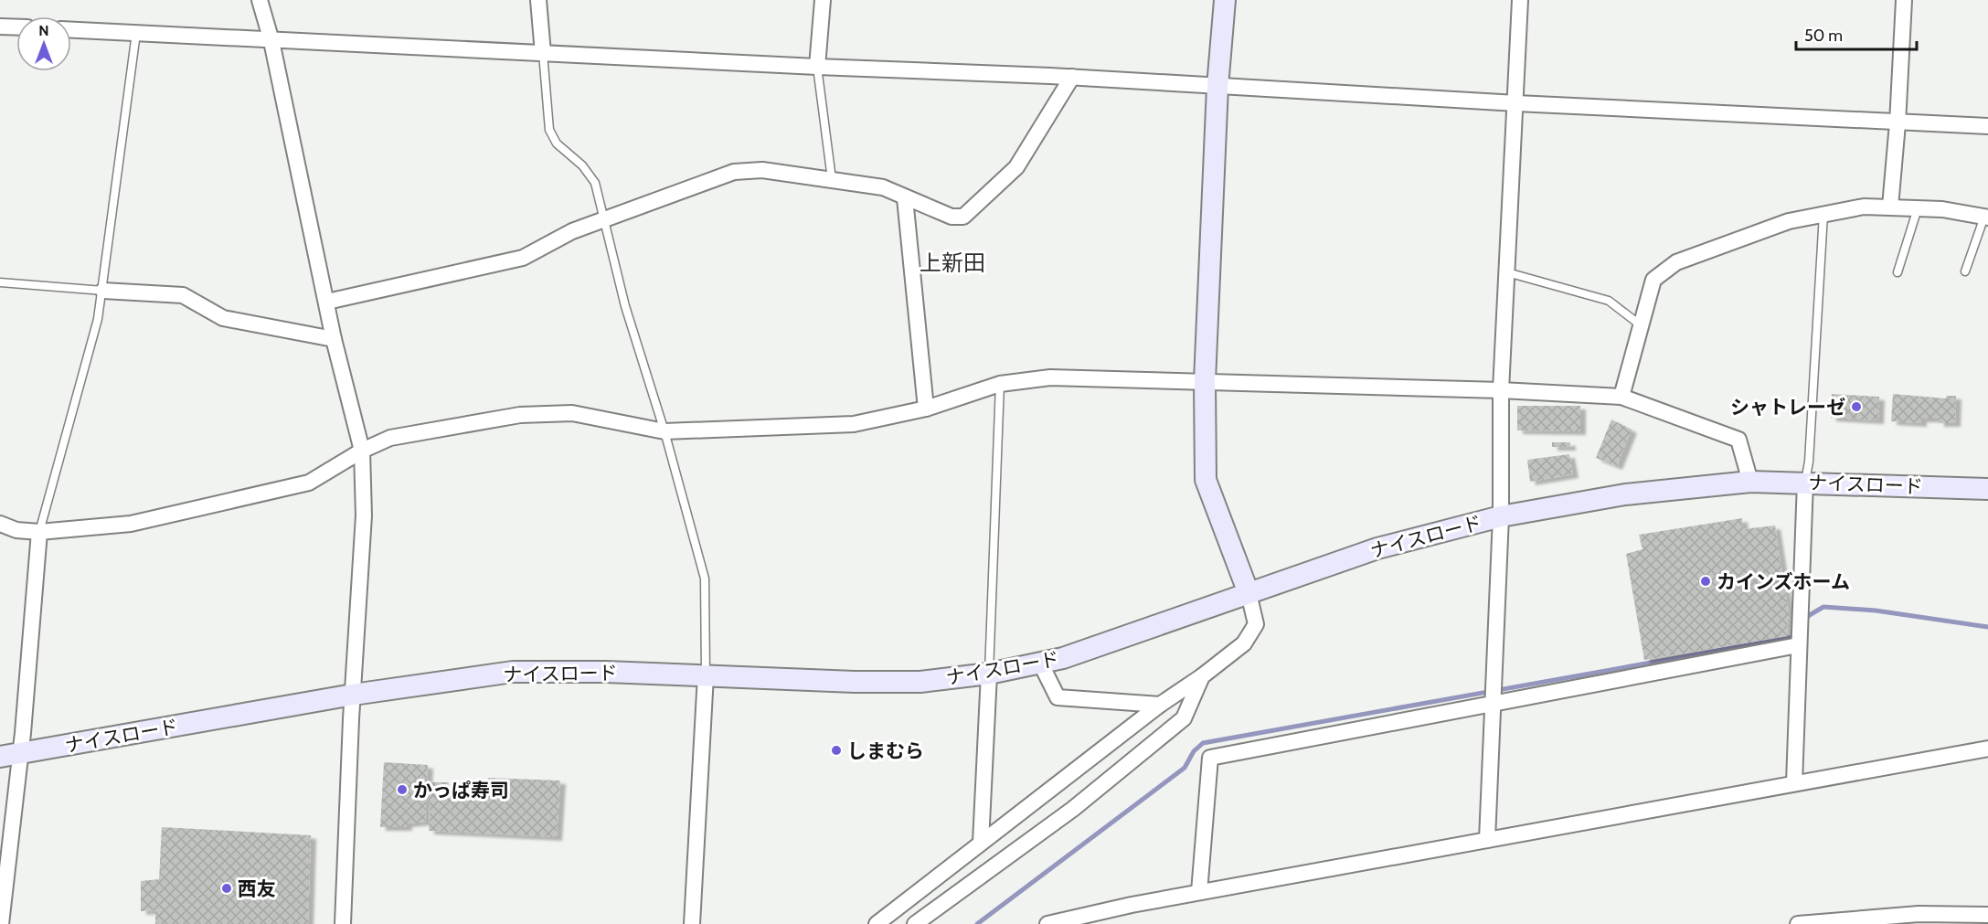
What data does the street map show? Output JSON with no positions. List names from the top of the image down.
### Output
{
  "streets": {
    "street": ["ナイスロード"]
  },
  "districts": ["上新田"],
  "places": [
    "シャトレーゼ",
    "カインズホーム",
    "しまむら",
    "かっぱ寿司",
    "西友"
  ],
  "scale_bar": "50 m",
  "north": "top"
}
